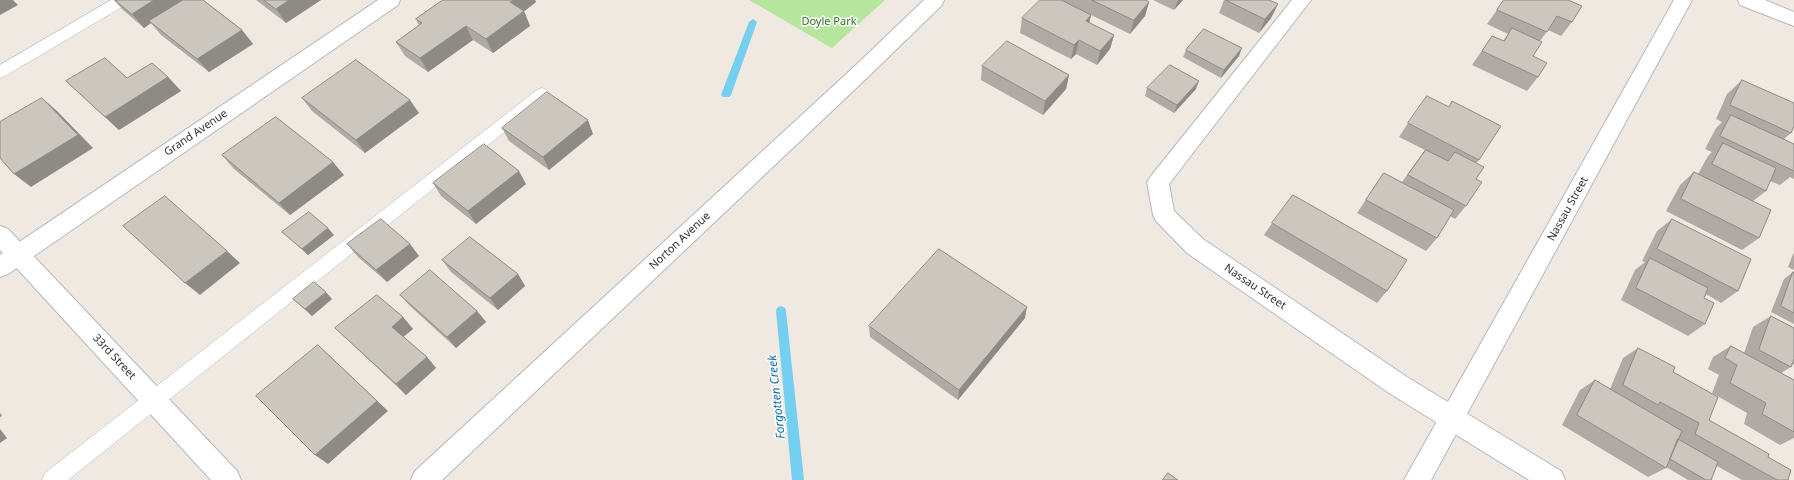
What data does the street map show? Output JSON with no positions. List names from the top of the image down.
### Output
{
  "streets": {
    "street": [
      "Grand Avenue",
      "Nassau Street",
      "Norton Avenue",
      "33rd Street"
    ]
  },
  "crossings": [
    ["Grand Avenue", "33rd Street"]
  ],
  "water": ["Forgotten Creek"],
  "parks": ["Doyle Park"]
}
